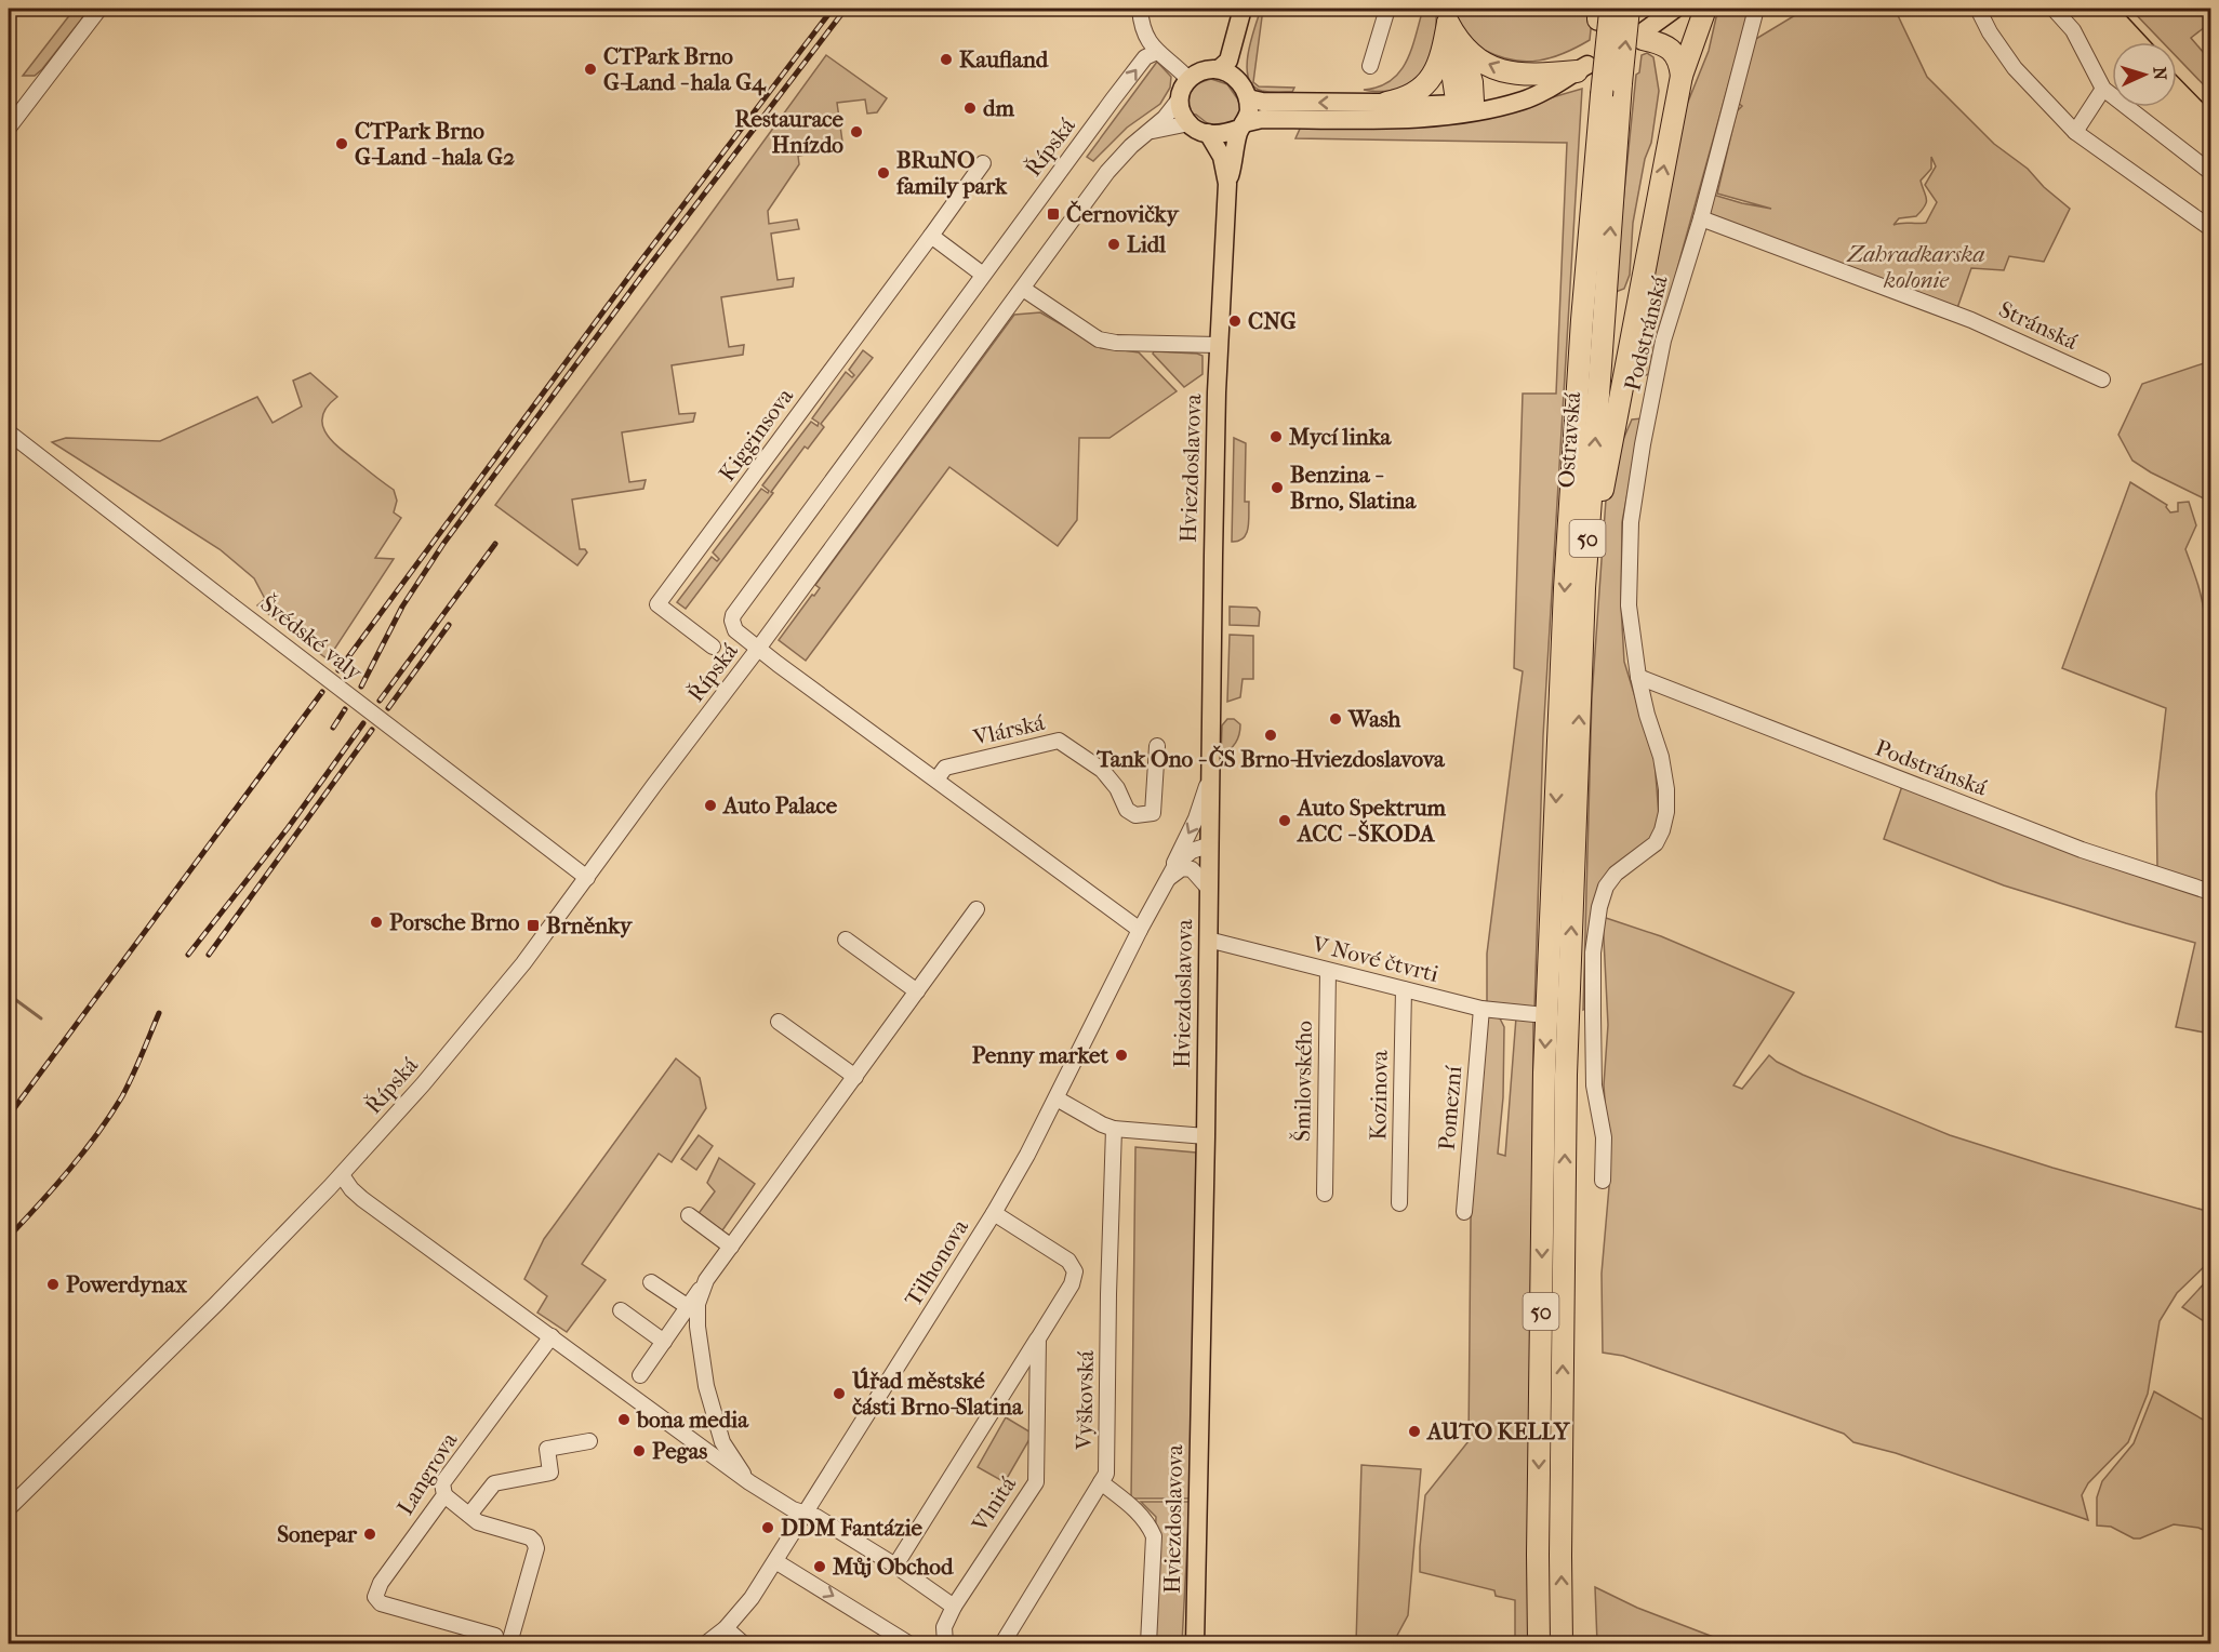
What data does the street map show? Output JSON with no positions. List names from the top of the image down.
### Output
{
  "streets": {
    "highway": ["Ostravská", "50"],
    "main road": ["Hviezdoslavova"],
    "street": [
      "Řípská",
      "Stránská",
      "Podstránská",
      "Kigginsova",
      "Švédské valy",
      "Vlárská",
      "V Nové čtvrti",
      "Šmilovského",
      "Kozinova",
      "Pomezní",
      "Tilhonova",
      "Vyškovská",
      "Langrova",
      "Vlnitá"
    ]
  },
  "crossings": [
    ["Řípská", "Hviezdoslavova"],
    ["Řípská", "Švédské valy"],
    ["Stránská", "Podstránská"],
    ["Ostravská", "50"],
    ["Hviezdoslavova", "V Nové čtvrti"],
    ["Hviezdoslavova", "Tilhonova"],
    ["V Nové čtvrti", "Šmilovského"],
    ["V Nové čtvrti", "Kozinova"],
    ["V Nové čtvrti", "Pomezní"]
  ],
  "parks": ["Zahradkarska kolonie"],
  "places": {
    "other": [
      "Kaufland",
      "CTPark Brno G-Land - hala G4",
      "dm",
      "Restaurace Hnízdo",
      "CTPark Brno G-Land - hala G2",
      "BRuNO family park",
      "Lidl",
      "CNG",
      "Mycí linka",
      "Benzina - Brno, Slatina",
      "Wash",
      "Tank Ono - ČS Brno-Hviezdoslavova",
      "Auto Palace",
      "Auto Spektrum ACC - ŠKODA",
      "Porsche Brno",
      "Penny market",
      "Powerdynax",
      "Úřad městské části Brno-Slatina",
      "bona media",
      "AUTO KELLY",
      "Pegas",
      "DDM Fantázie",
      "Sonepar",
      "Můj Obchod"
    ],
    "transit": ["Černovičky", "Brněnky"]
  },
  "north": "right"
}
